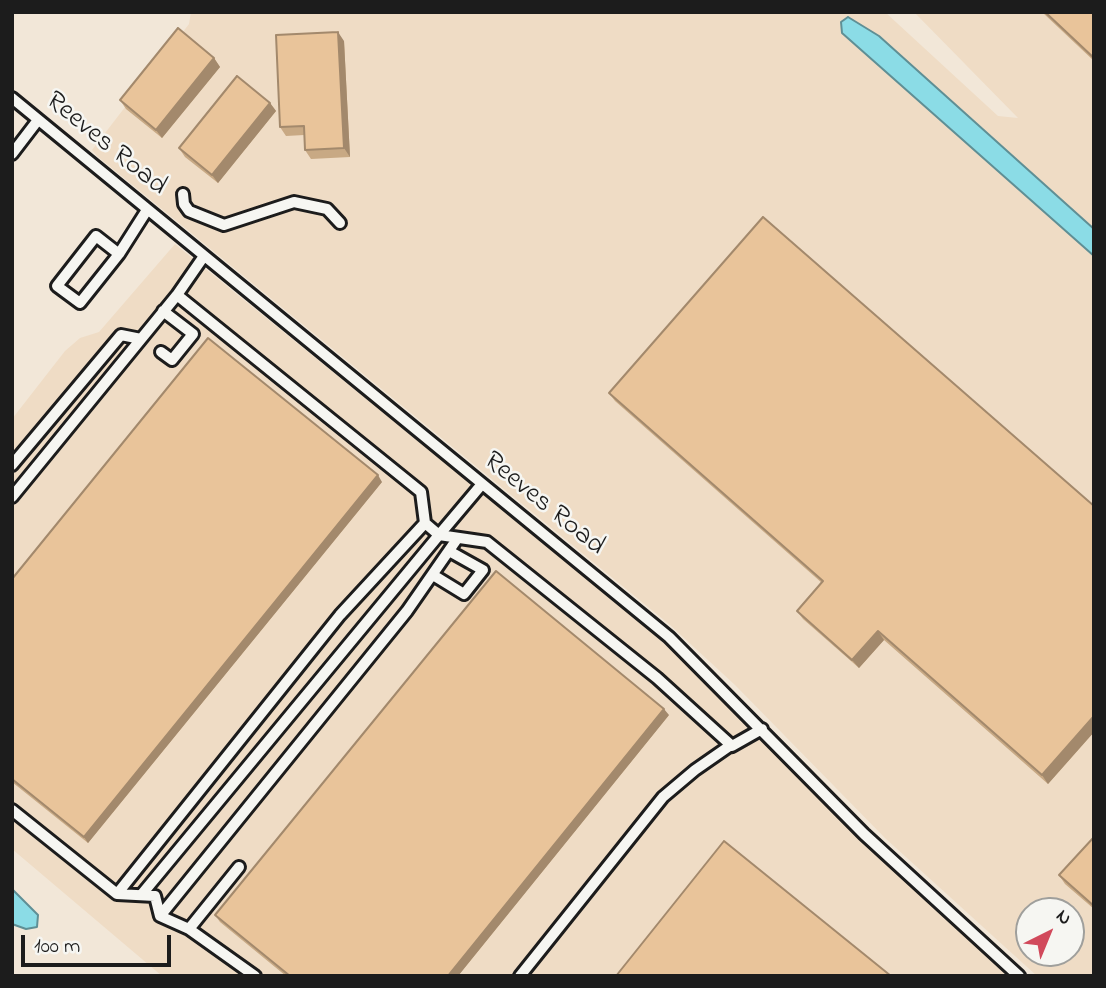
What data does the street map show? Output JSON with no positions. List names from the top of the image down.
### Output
{
  "streets": {
    "street": ["Reeves Road"]
  },
  "scale_bar": "100 m",
  "north": "top right"
}
